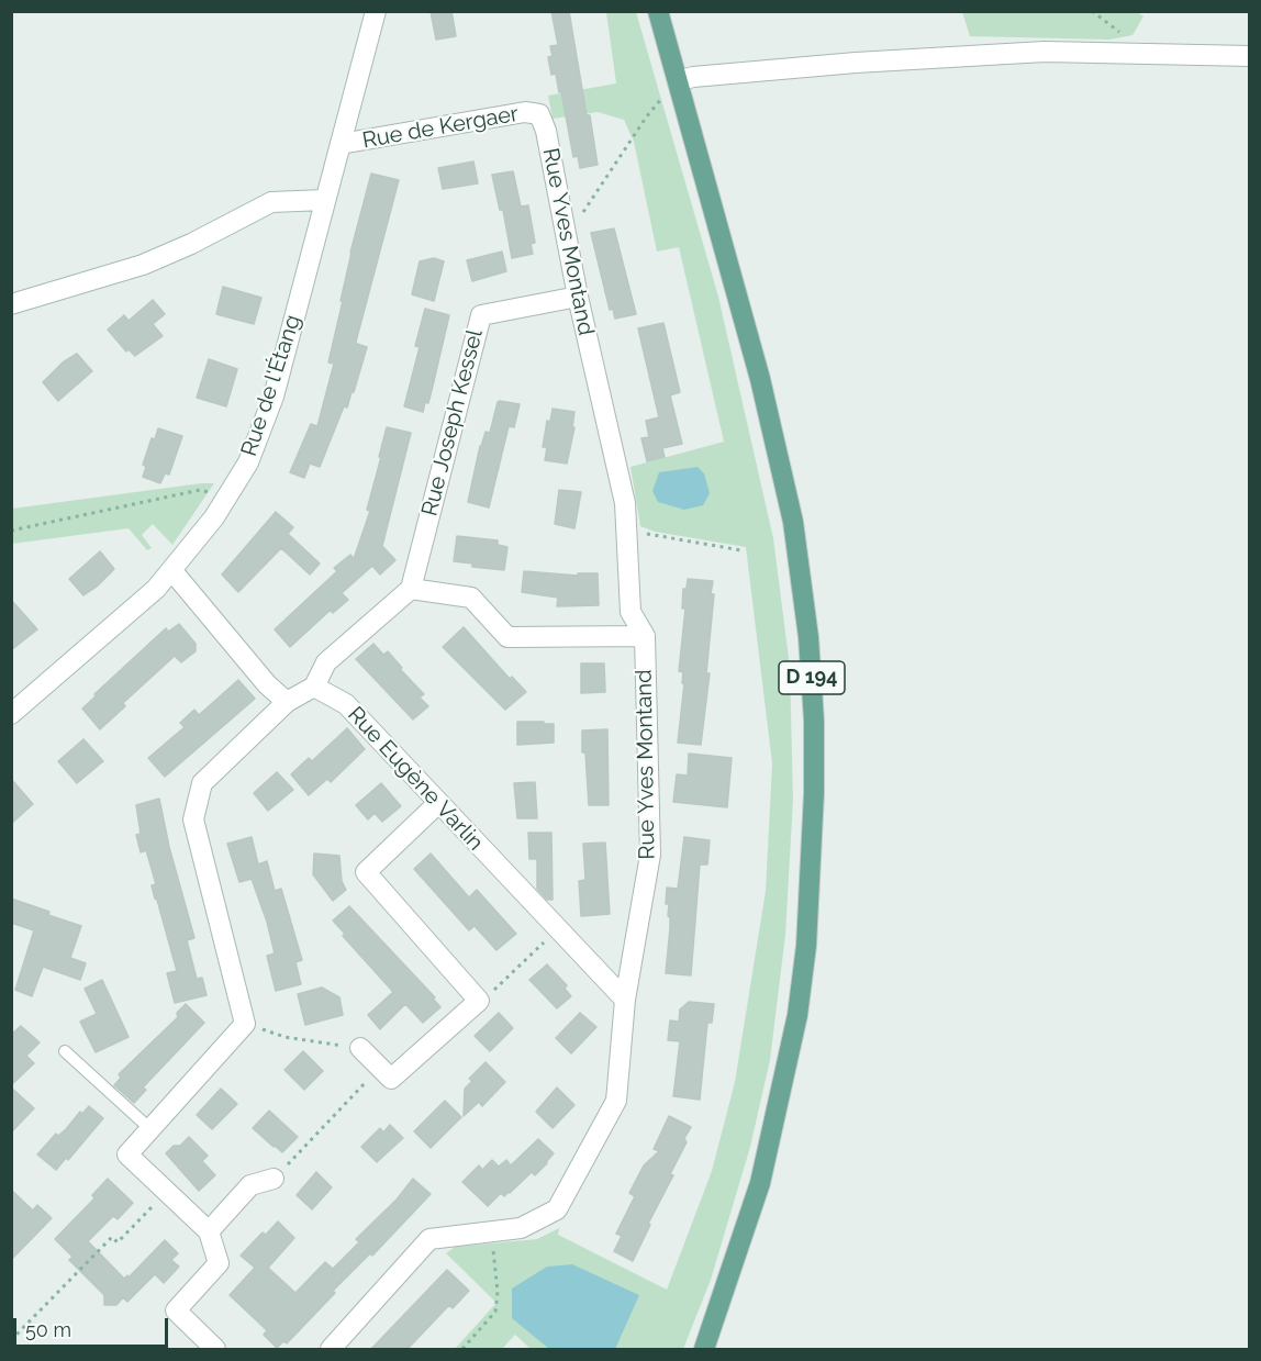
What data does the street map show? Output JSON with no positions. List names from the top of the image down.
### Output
{
  "streets": {
    "main road": ["D 194"],
    "street": [
      "Rue de Kergaer",
      "Rue Yves Montand",
      "Rue de l'Étang",
      "Rue Joseph Kessel",
      "Rue Eugène Varlin"
    ]
  },
  "crossings": [
    ["Rue de Kergaer", "Rue Yves Montand"],
    ["Rue de Kergaer", "Rue de l'Étang"],
    ["Rue Yves Montand", "Rue Joseph Kessel"],
    ["Rue Yves Montand", "Rue Eugène Varlin"]
  ],
  "scale_bar": "50 m"
}
